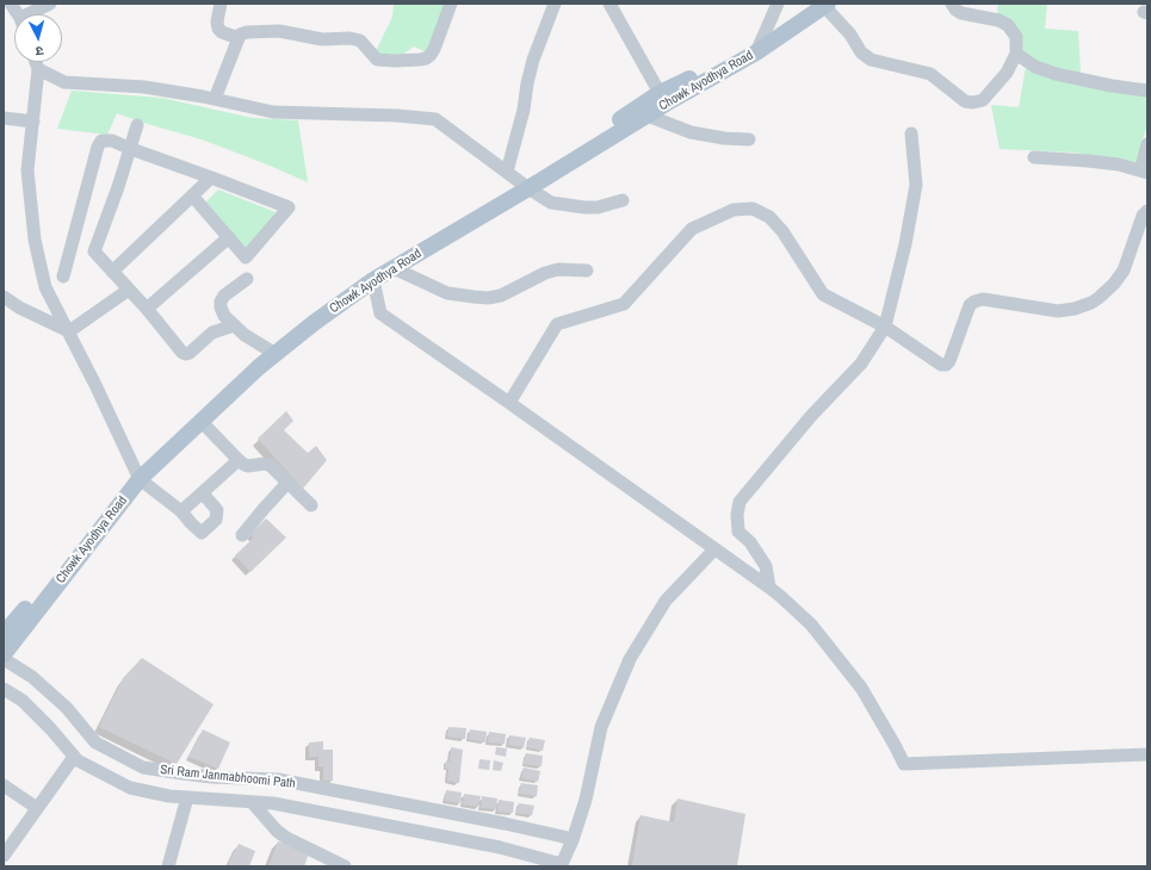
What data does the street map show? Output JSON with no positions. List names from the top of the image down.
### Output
{
  "streets": {
    "main road": ["Chowk Ayodhya Road"],
    "street": ["Sri Ram Janmabhoomi Path"]
  },
  "north": "bottom"
}
